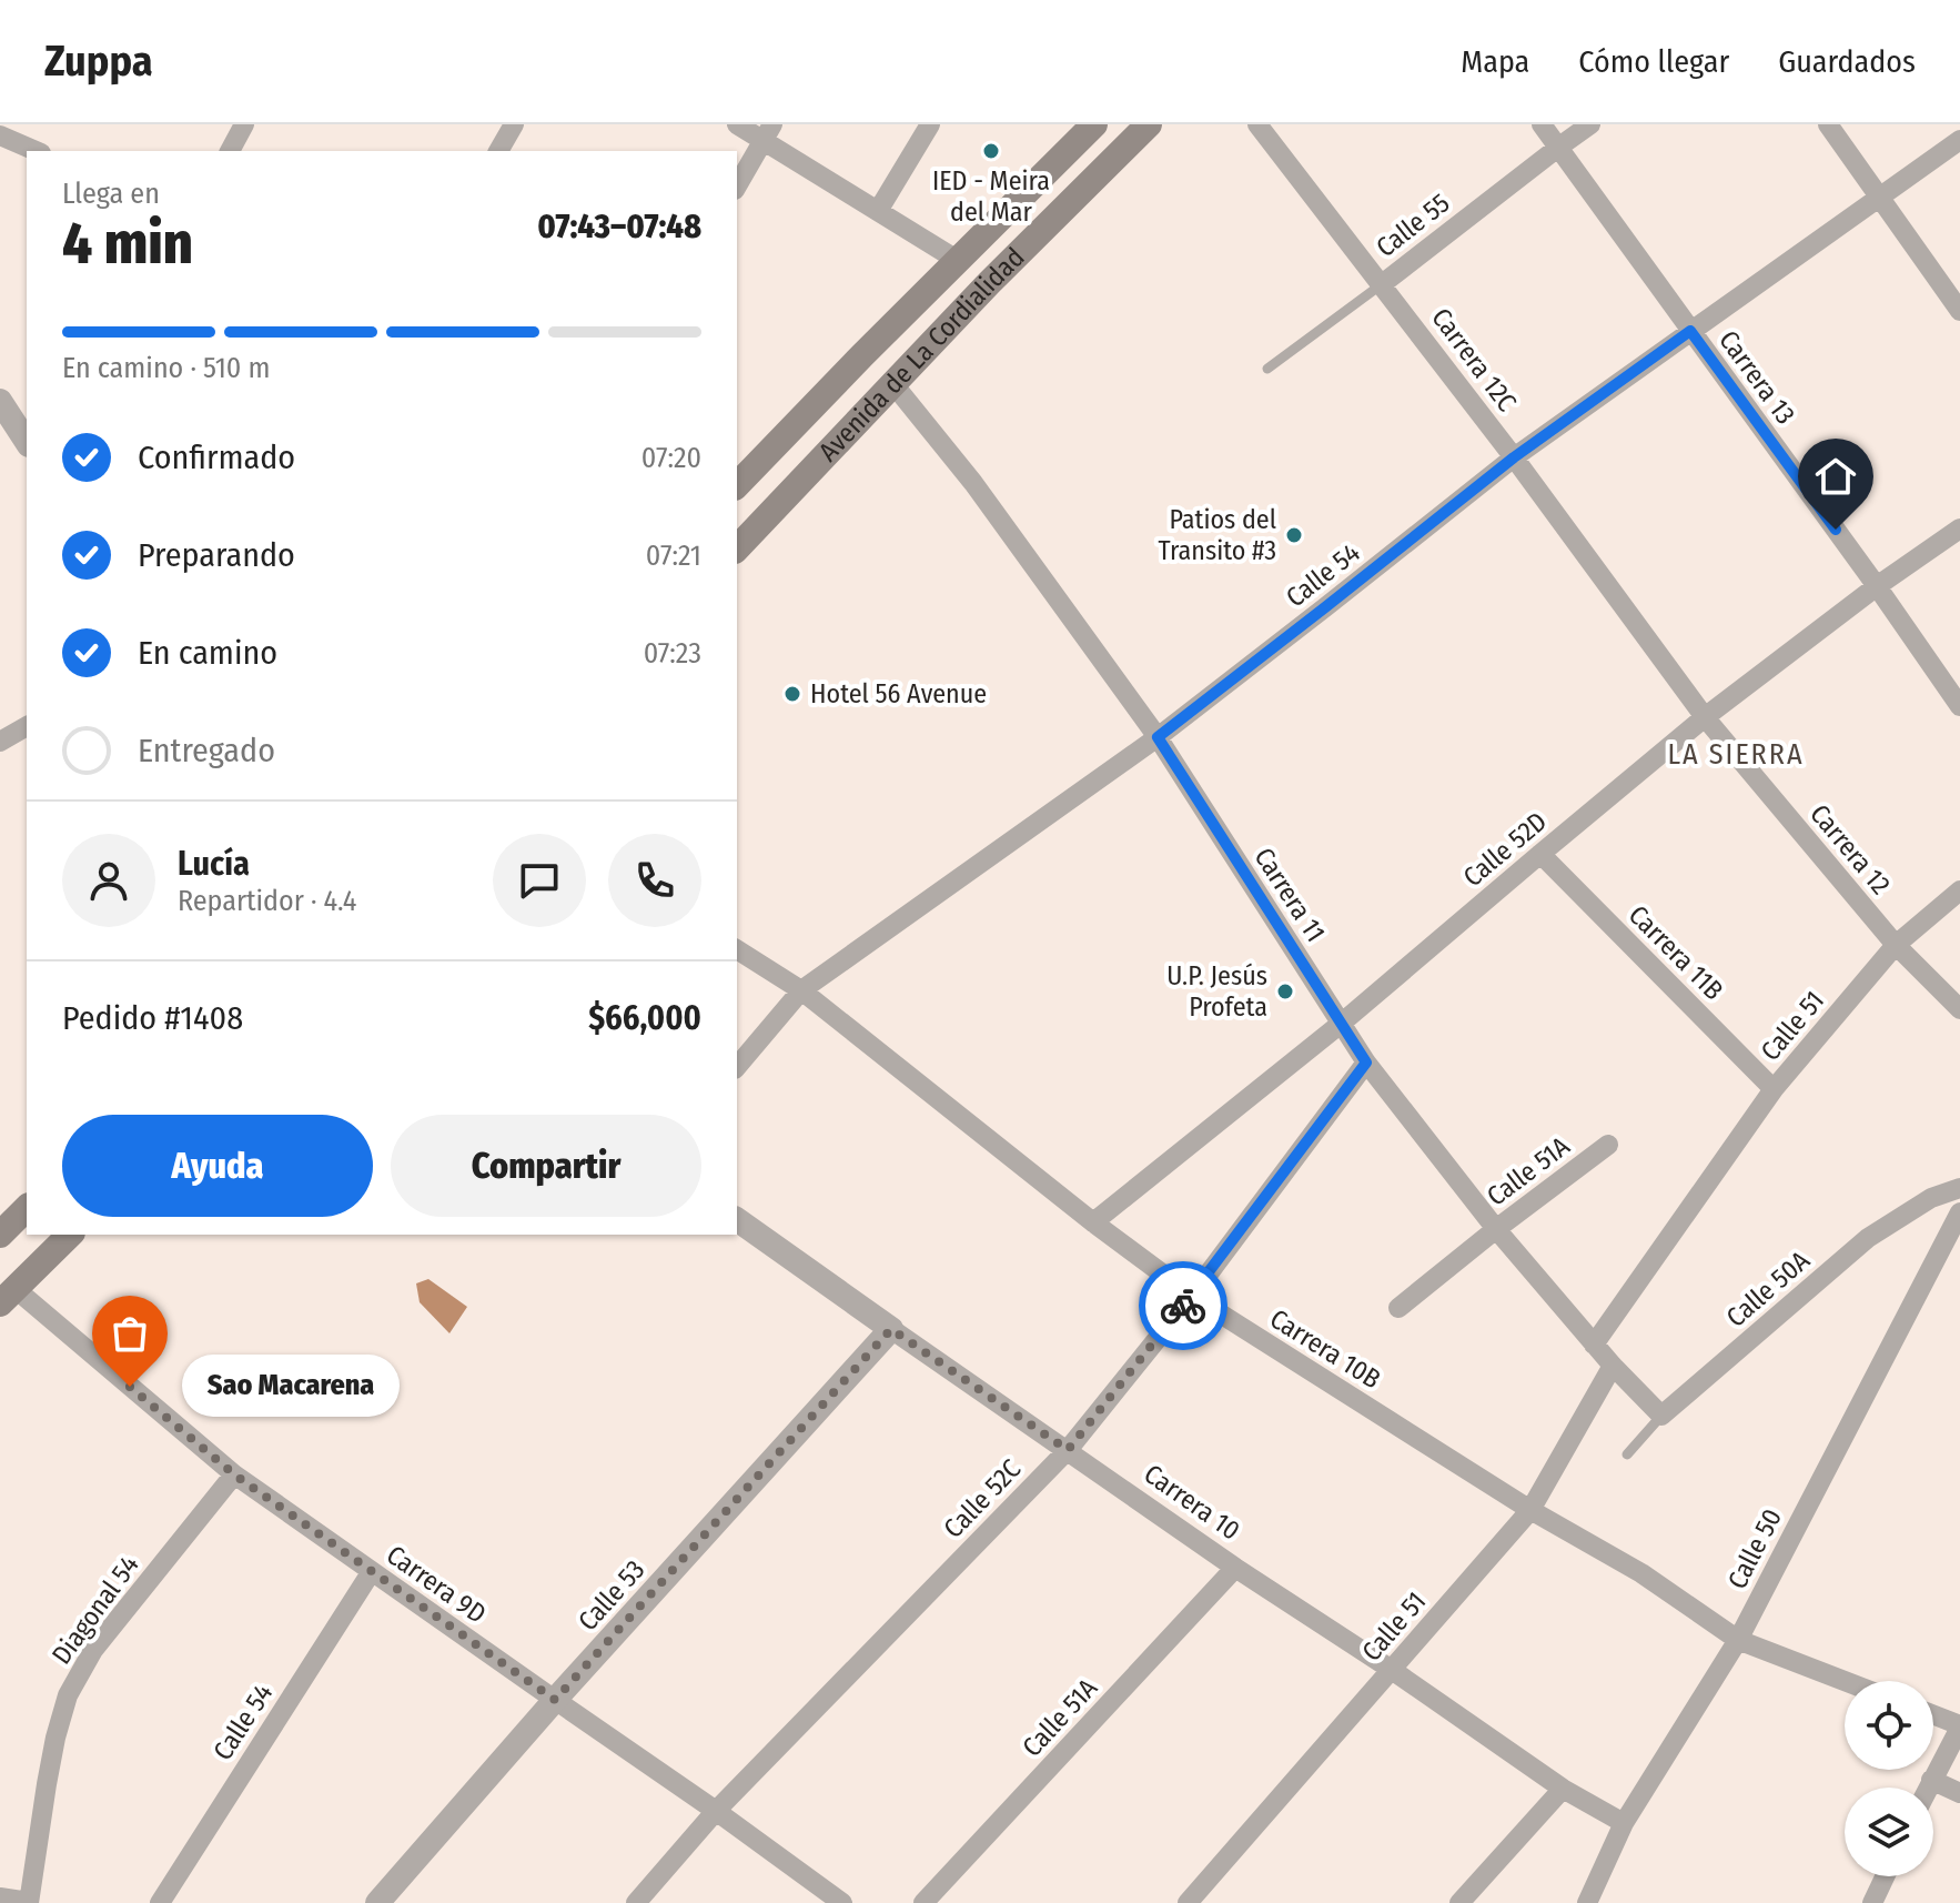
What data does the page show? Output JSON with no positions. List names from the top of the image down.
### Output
{
  "streets": {
    "main road": ["Avenida de La Cordialidad"],
    "street": [
      "Calle 55",
      "Carrera 12C",
      "Carrera 13",
      "Calle 54",
      "Calle 52D",
      "Carrera 12",
      "Carrera 11",
      "Carrera 11B",
      "Calle 51",
      "Calle 51A",
      "Calle 50A",
      "Carrera 10B",
      "Calle 52C",
      "Carrera 10",
      "Calle 50",
      "Carrera 9D",
      "Calle 53",
      "Diagonal 54"
    ]
  },
  "crossings": [
    ["Calle 55", "Carrera 12C"],
    ["Calle 55", "Carrera 13"],
    ["Avenida de La Cordialidad", "Carrera 11"],
    ["Carrera 12C", "Calle 54"],
    ["Carrera 12C", "Calle 52D"],
    ["Carrera 12C", "Carrera 12"],
    ["Carrera 13", "Calle 54"],
    ["Carrera 13", "Calle 52D"],
    ["Calle 54", "Carrera 11"],
    ["Calle 54", "Carrera 10B"],
    ["Calle 54", "Carrera 9D"],
    ["Calle 52D", "Carrera 12"],
    ["Calle 52D", "Carrera 11"],
    ["Calle 52D", "Carrera 11B"],
    ["Calle 52D", "Carrera 10B"],
    ["Carrera 12", "Calle 51"],
    ["Carrera 11", "Calle 51"],
    ["Carrera 11", "Calle 51A"],
    ["Carrera 11", "Calle 50A"],
    ["Carrera 11", "Calle 52C"],
    ["Carrera 11B", "Calle 51"],
    ["Calle 51", "Carrera 10B"],
    ["Calle 51", "Carrera 10"],
    ["Calle 51A", "Carrera 10"],
    ["Carrera 10B", "Calle 52C"],
    ["Carrera 10B", "Calle 50"],
    ["Calle 52C", "Carrera 10"],
    ["Calle 52C", "Carrera 9D"],
    ["Carrera 10", "Calle 50"],
    ["Carrera 10", "Calle 53"],
    ["Carrera 9D", "Calle 53"],
    ["Carrera 9D", "Diagonal 54"]
  ],
  "districts": ["LA SIERRA"],
  "places": [
    "IED - Meira del Mar",
    "Patios del Transito #3",
    "Hotel 56 Avenue",
    "U.P. Jesús Profeta",
    "Sao Macarena"
  ],
  "page": {
    "header": "Zuppa",
    "nav": ["Mapa", "Cómo llegar", "Guardados"],
    "heading": ["4 min", "Llega en", "07:43–07:48"],
    "panel": [
      "Lucía",
      "Repartidor · 4.4",
      "Pedido #1408",
      "$66,000"
    ],
    "bar": "En camino · 510 m",
    "list": [
      ["Confirmado", "07:20"],
      ["Preparando", "07:21"],
      ["En camino", "07:23"],
      "Entregado"
    ],
    "buttons": ["Ayuda", "Compartir"],
    "bubble": "Sao Macarena"
  }
}
